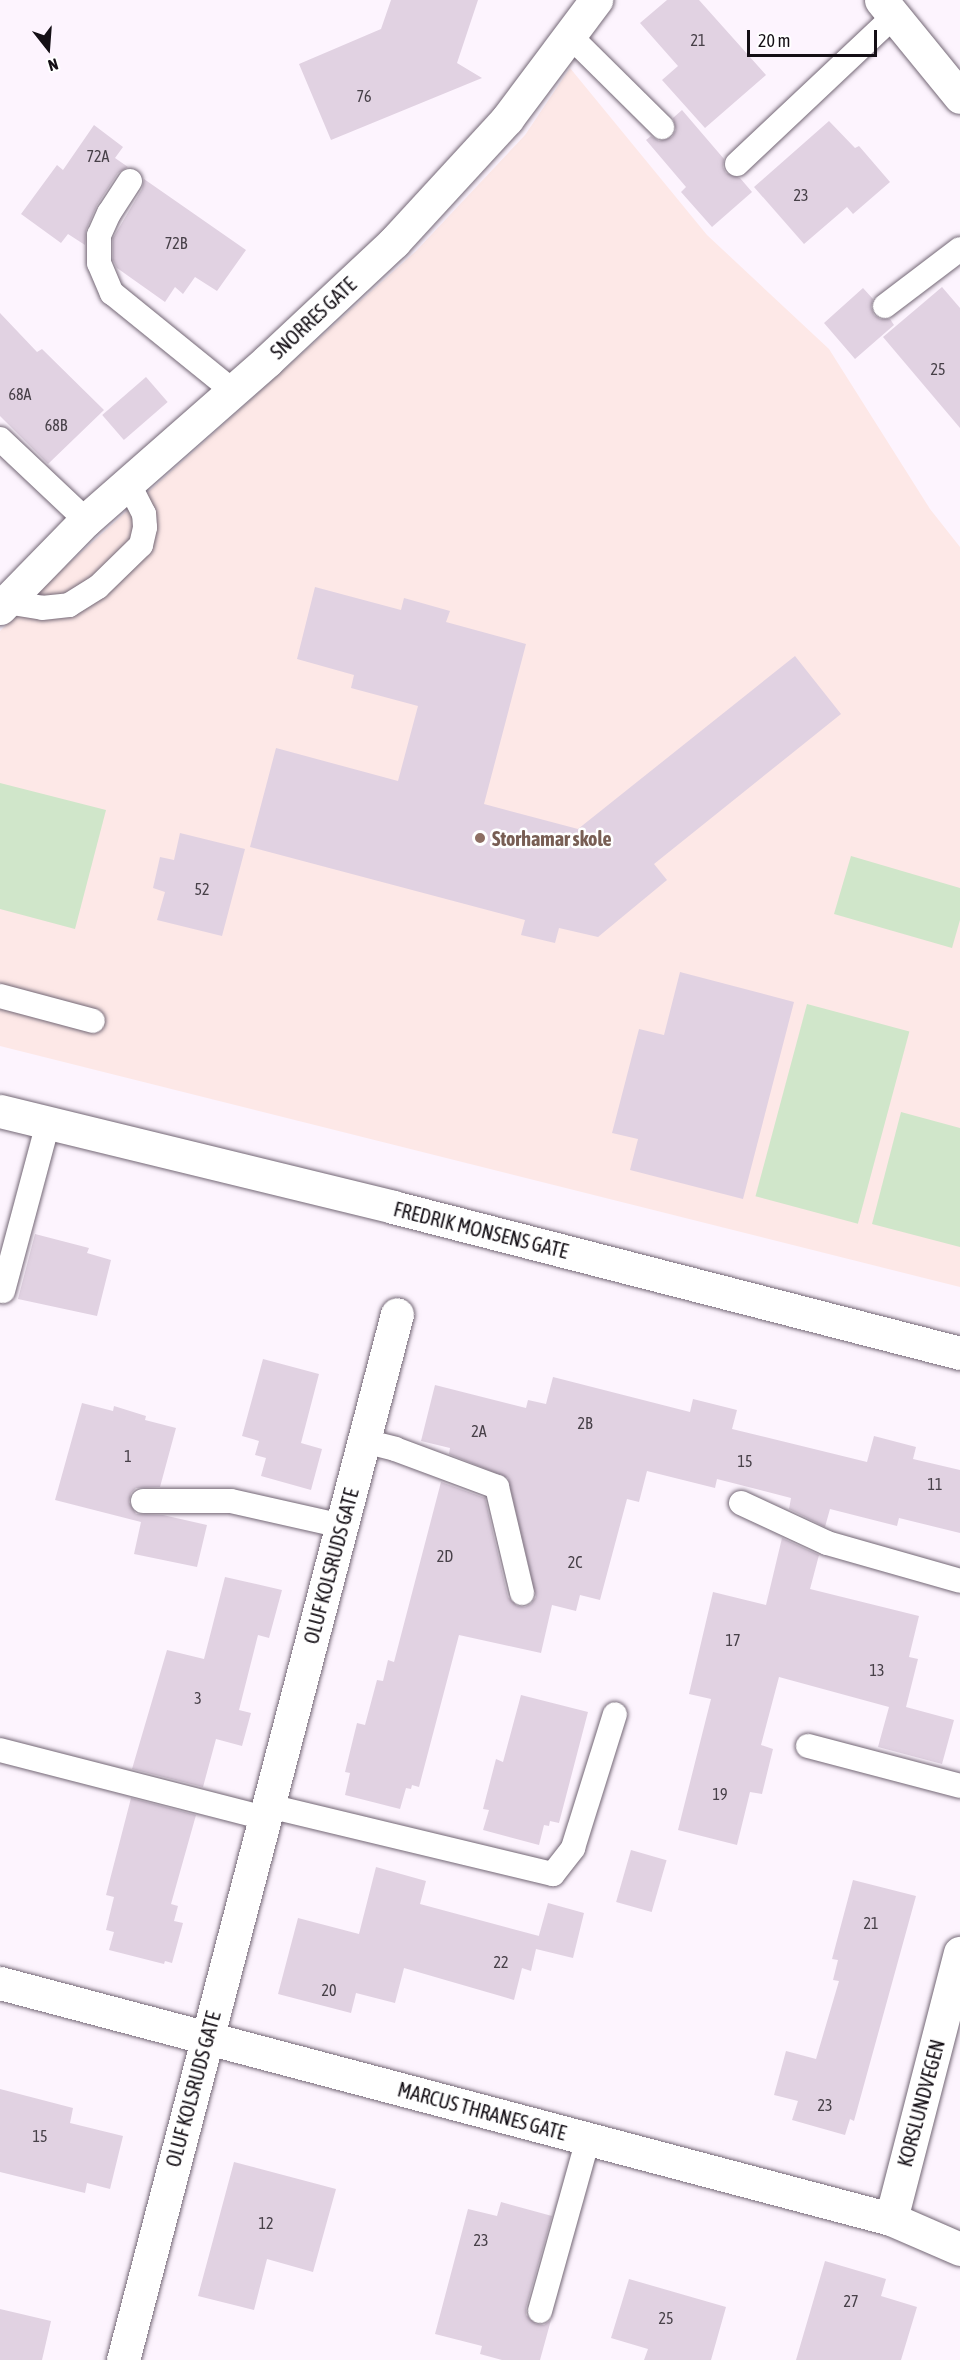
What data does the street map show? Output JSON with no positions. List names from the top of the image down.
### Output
{
  "streets": {
    "street": [
      "SNORRES GATE",
      "FREDRIK MONSENS GATE",
      "OLUF KOLSRUDS GATE",
      "KORSLUNDVEGEN",
      "MARCUS THRANES GATE"
    ]
  },
  "crossings": [
    ["OLUF KOLSRUDS GATE", "MARCUS THRANES GATE"],
    ["KORSLUNDVEGEN", "MARCUS THRANES GATE"]
  ],
  "places": ["Storhamar skole"],
  "house_numbers": [
    "21",
    "76",
    "72A",
    "23",
    "72B",
    "25",
    "68A",
    "68B",
    "52",
    "2B",
    "2A",
    "1",
    "15",
    "11",
    "2D",
    "2C",
    "17",
    "13",
    "3",
    "19",
    "21",
    "22",
    "20",
    "23",
    "15",
    "12",
    "23",
    "27",
    "25"
  ],
  "scale_bar": "20 m",
  "north": "bottom"
}
